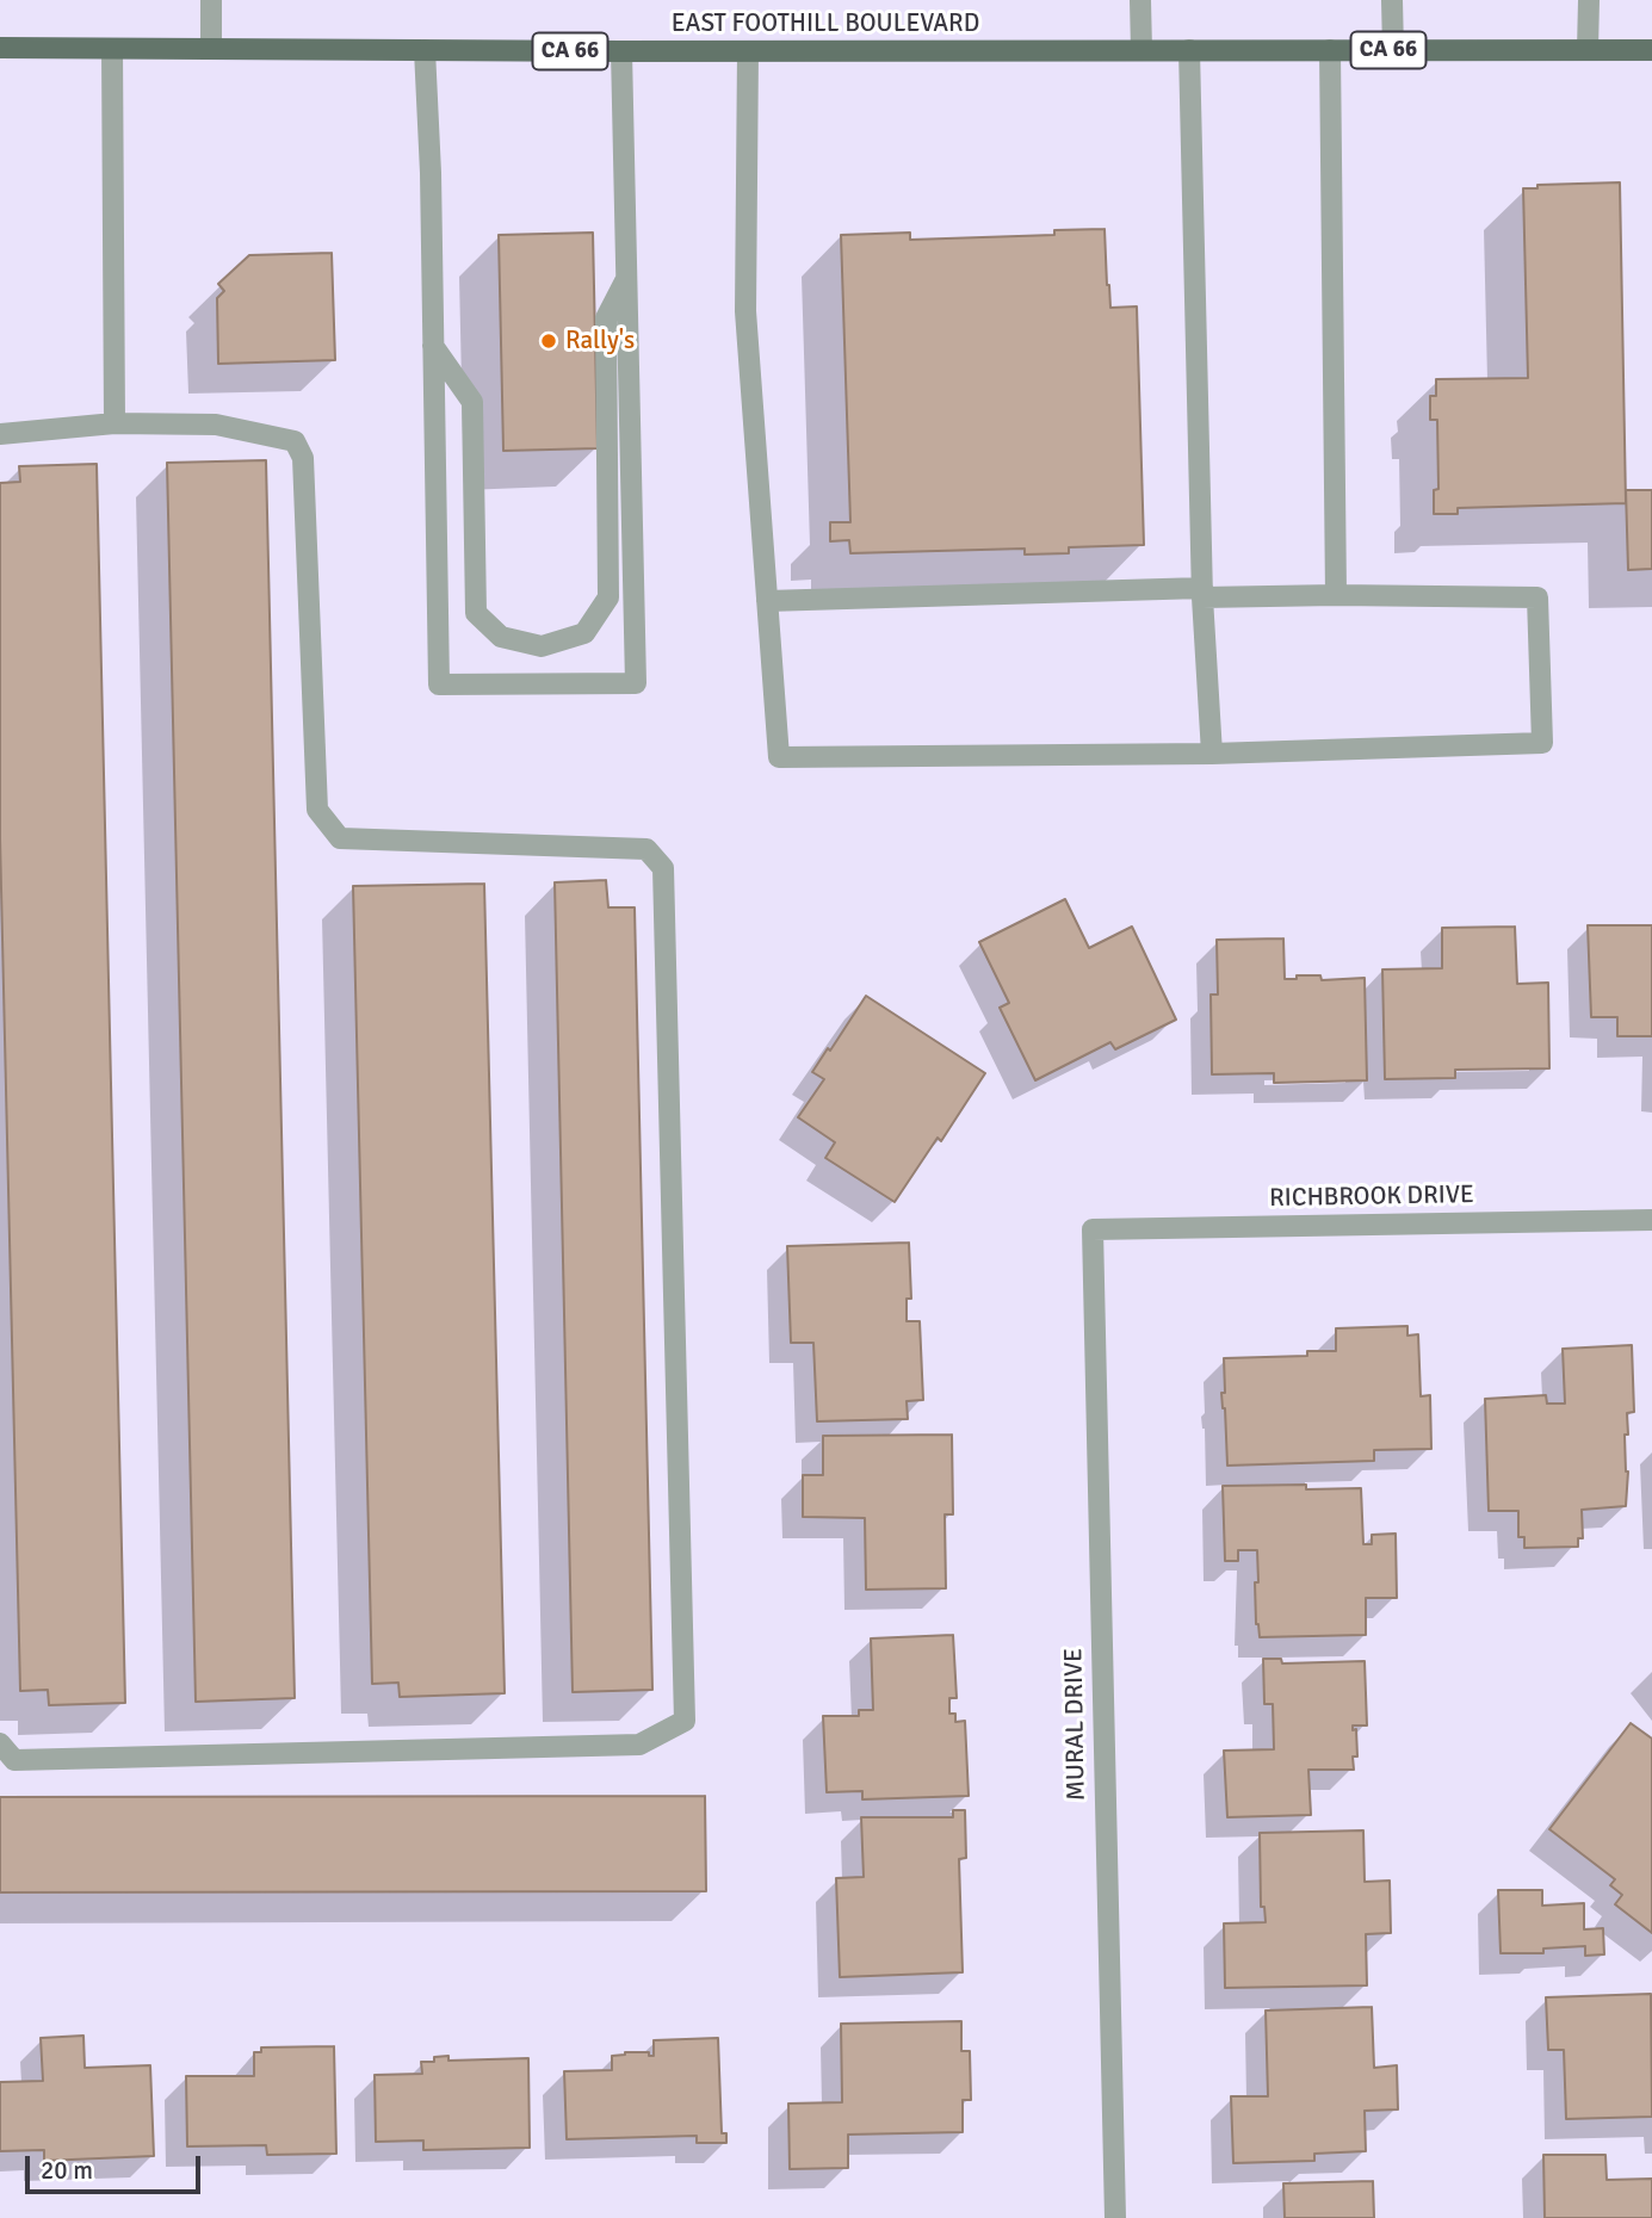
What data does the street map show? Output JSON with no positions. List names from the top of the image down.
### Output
{
  "streets": {
    "main road": ["EAST FOOTHILL BOULEVARD", "CA 66"],
    "street": ["RICHBROOK DRIVE", "MURAL DRIVE"]
  },
  "crossings": [
    ["RICHBROOK DRIVE", "MURAL DRIVE"]
  ],
  "places": ["Rally's"],
  "scale_bar": "20 m"
}
